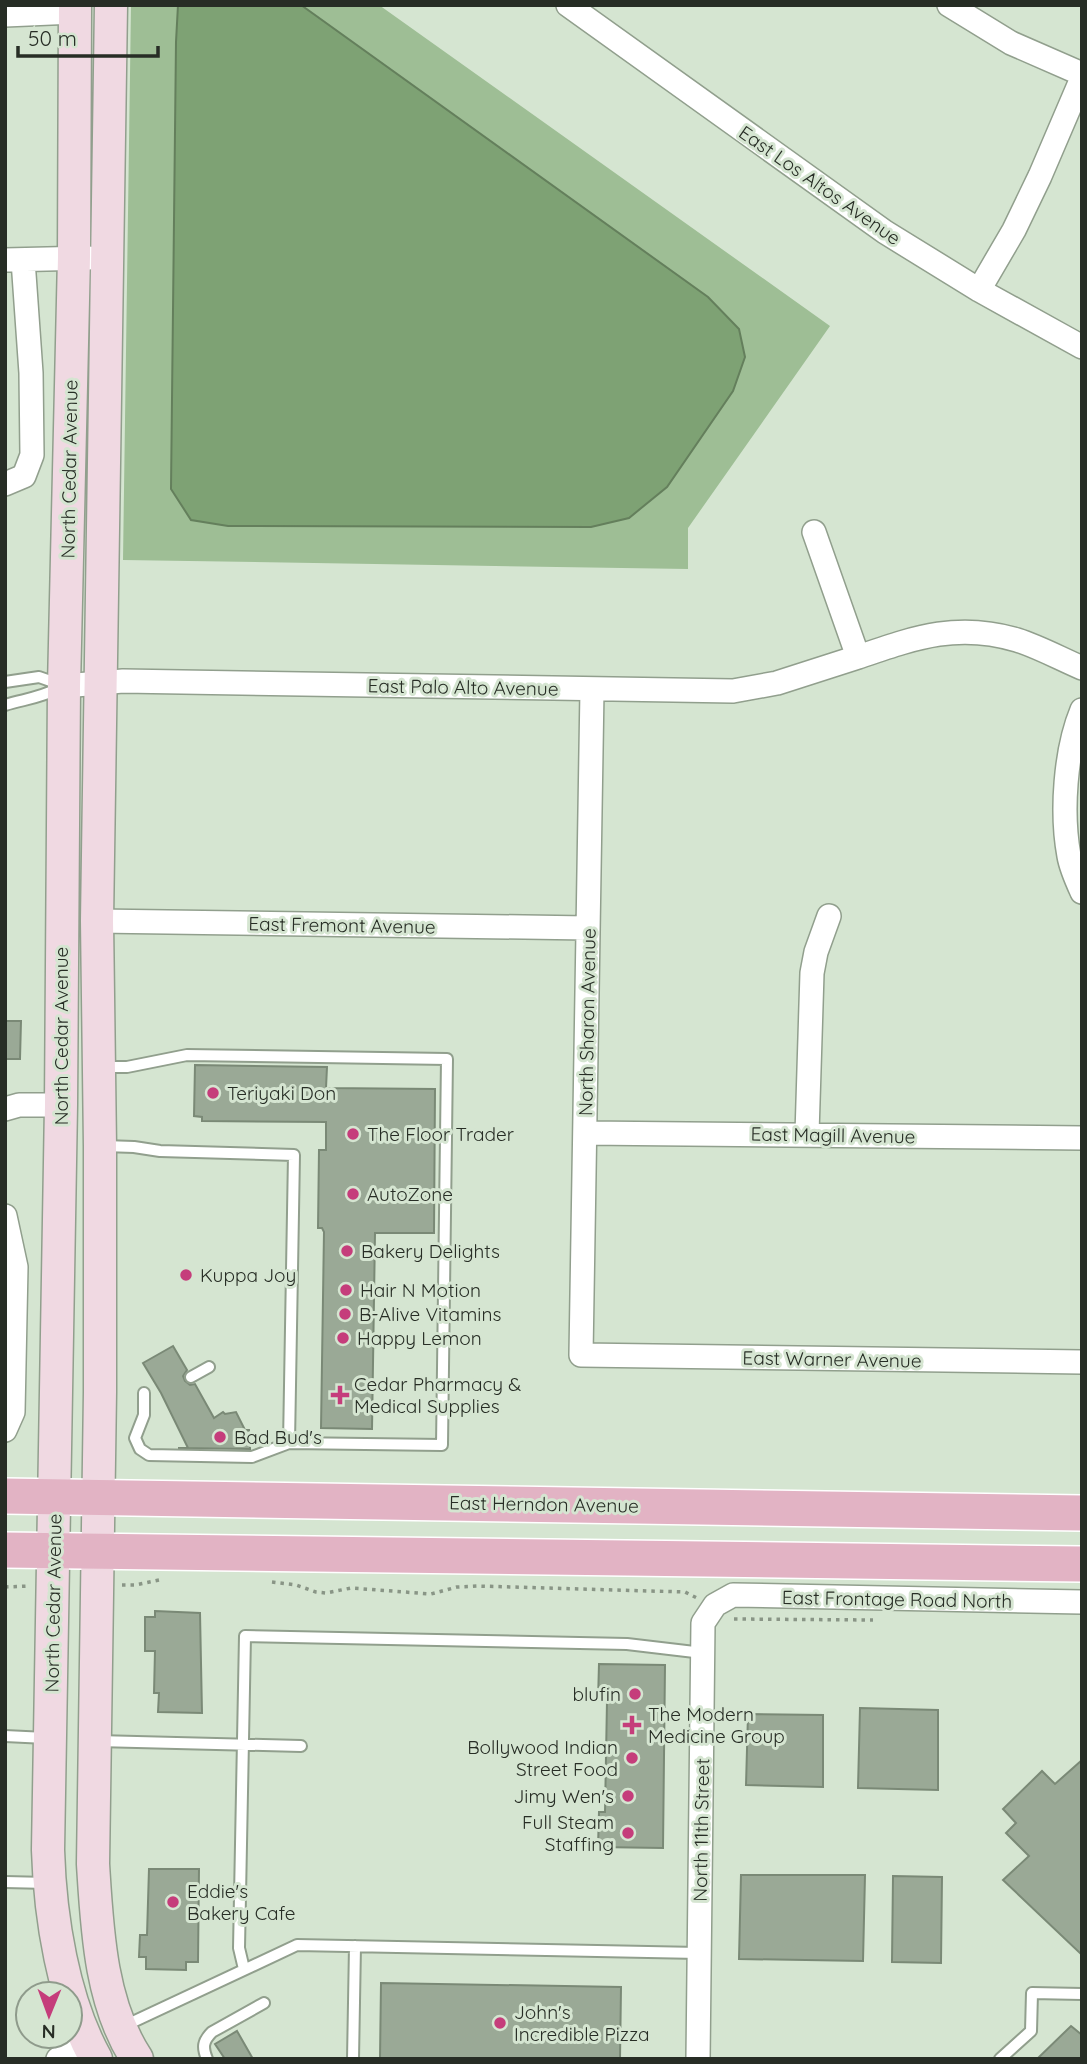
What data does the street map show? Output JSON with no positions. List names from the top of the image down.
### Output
{
  "streets": {
    "main road": ["North Cedar Avenue", "East Herndon Avenue"],
    "street": [
      "East Los Altos Avenue",
      "East Palo Alto Avenue",
      "East Fremont Avenue",
      "North Sharon Avenue",
      "East Magill Avenue",
      "East Warner Avenue",
      "East Frontage Road North",
      "North 11th Street"
    ]
  },
  "crossings": [
    ["North Cedar Avenue", "East Palo Alto Avenue"],
    ["North Cedar Avenue", "East Fremont Avenue"],
    ["North Cedar Avenue", "East Herndon Avenue"],
    ["East Palo Alto Avenue", "North Sharon Avenue"],
    ["East Fremont Avenue", "North Sharon Avenue"],
    ["North Sharon Avenue", "East Magill Avenue"],
    ["North Sharon Avenue", "East Warner Avenue"],
    ["East Frontage Road North", "North 11th Street"]
  ],
  "places": {
    "other": [
      "Teriyaki Don",
      "The Floor Trader",
      "AutoZone",
      "Bakery Delights",
      "Kuppa Joy",
      "Hair N Motion",
      "B-Alive Vitamins",
      "Happy Lemon",
      "Bad Bud's",
      "blufin",
      "Bollywood Indian Street Food",
      "Jimy Wen's",
      "Full Steam Staffing",
      "Eddie's Bakery Cafe",
      "John's Incredible Pizza"
    ],
    "health": ["Cedar Pharmacy & Medical Supplies", "The Modern Medicine Group"]
  },
  "scale_bar": "50 m",
  "north": "bottom"
}
